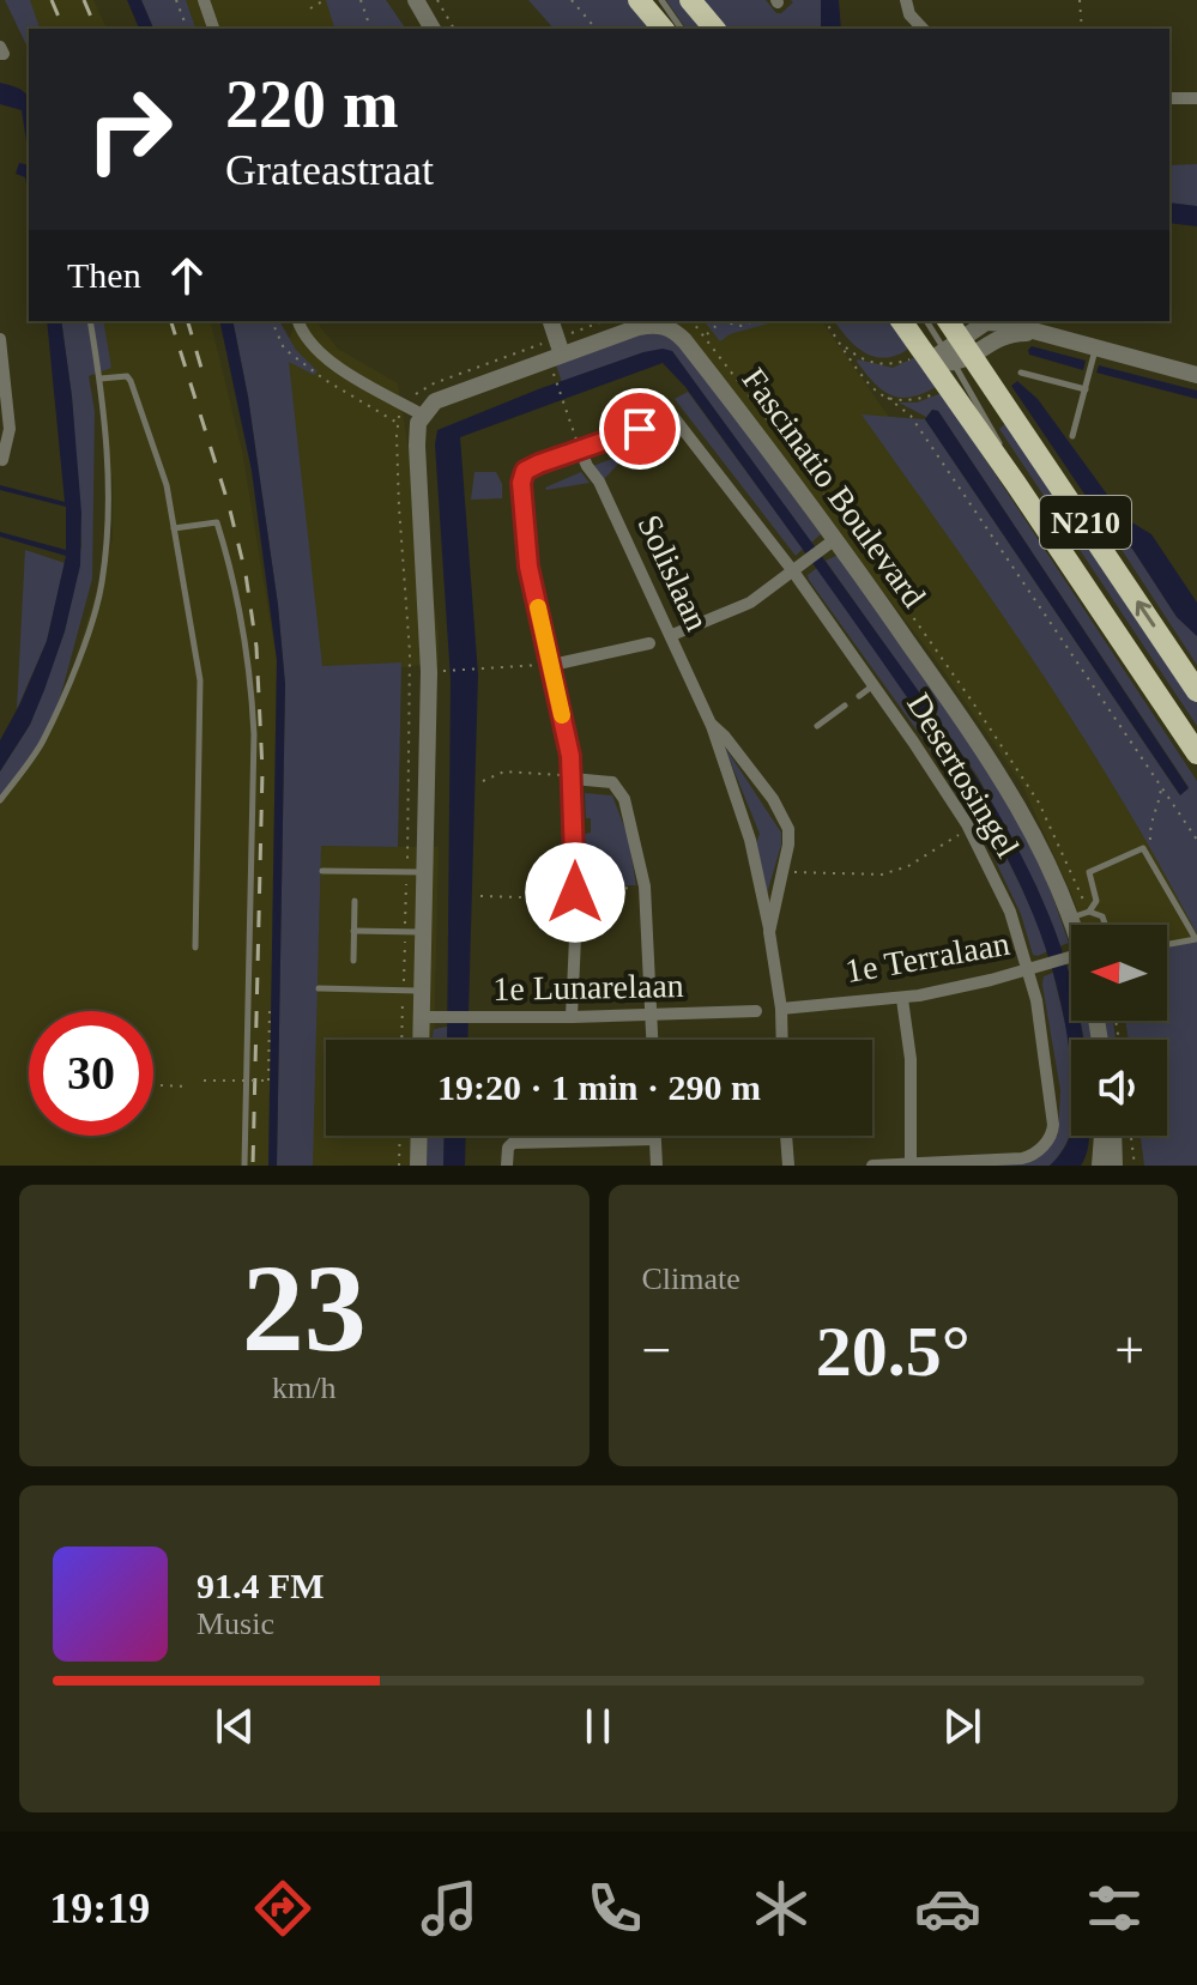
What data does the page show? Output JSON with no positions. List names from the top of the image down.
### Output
{
  "streets": {
    "highway": ["N210"],
    "street": [
      "Fascinatio Boulevard",
      "Solislaan",
      "Desertosingel",
      "1e Terralaan",
      "1e Lunarelaan"
    ]
  },
  "crossings": [
    ["Solislaan", "Desertosingel"],
    ["Solislaan", "1e Terralaan"],
    ["Desertosingel", "1e Terralaan"]
  ],
  "north": "left",
  "page": {
    "turn": ["220 m", "Grateastraat"],
    "then": "Then",
    "limit": "30",
    "trip": "19:20 · 1 min · 290 m",
    "tile": [
      ["23", "km/h"],
      "Climate"
    ],
    "heat": ["−", "20.5°", "+"],
    "song": ["91.4 FM", "Music"],
    "tabs": "19:19"
  }
}
